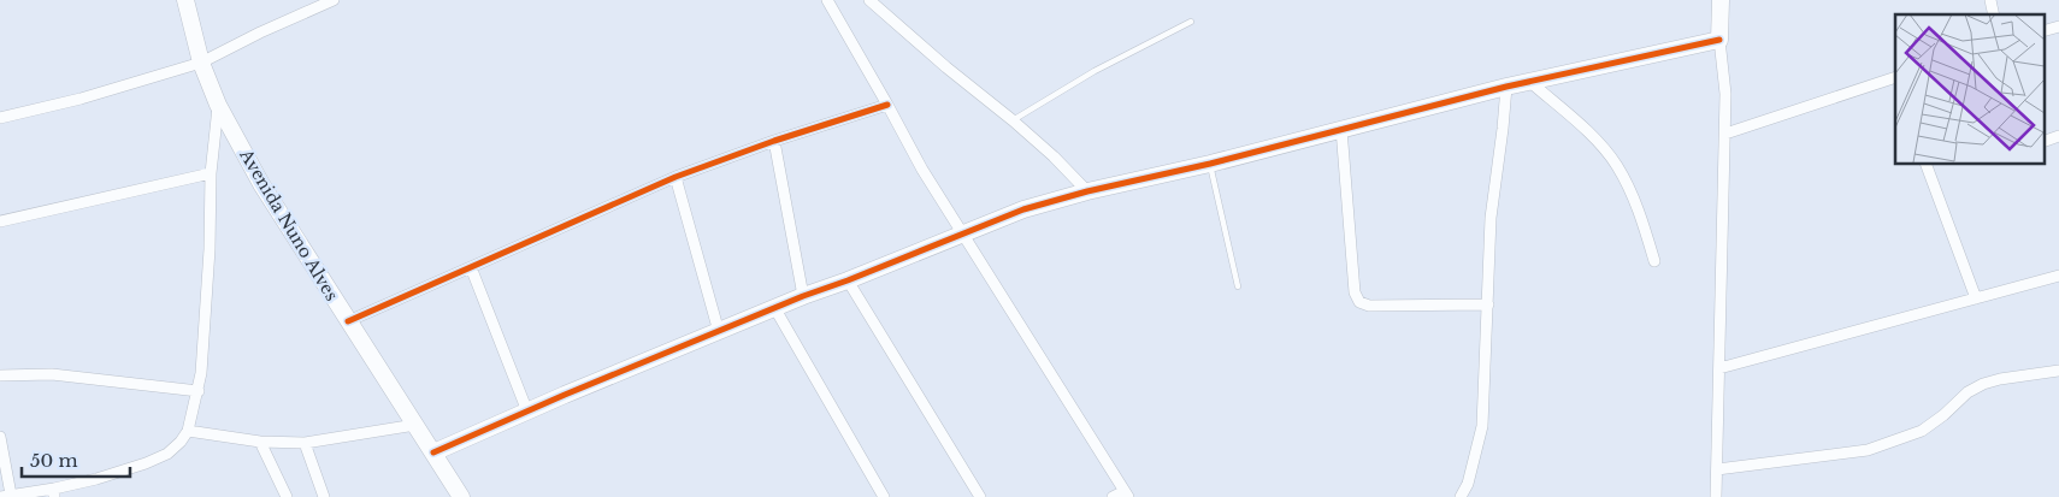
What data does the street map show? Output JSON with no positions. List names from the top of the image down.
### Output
{
  "streets": {
    "street": ["Avenida Nuno Alves"]
  },
  "scale_bar": "50 m"
}
